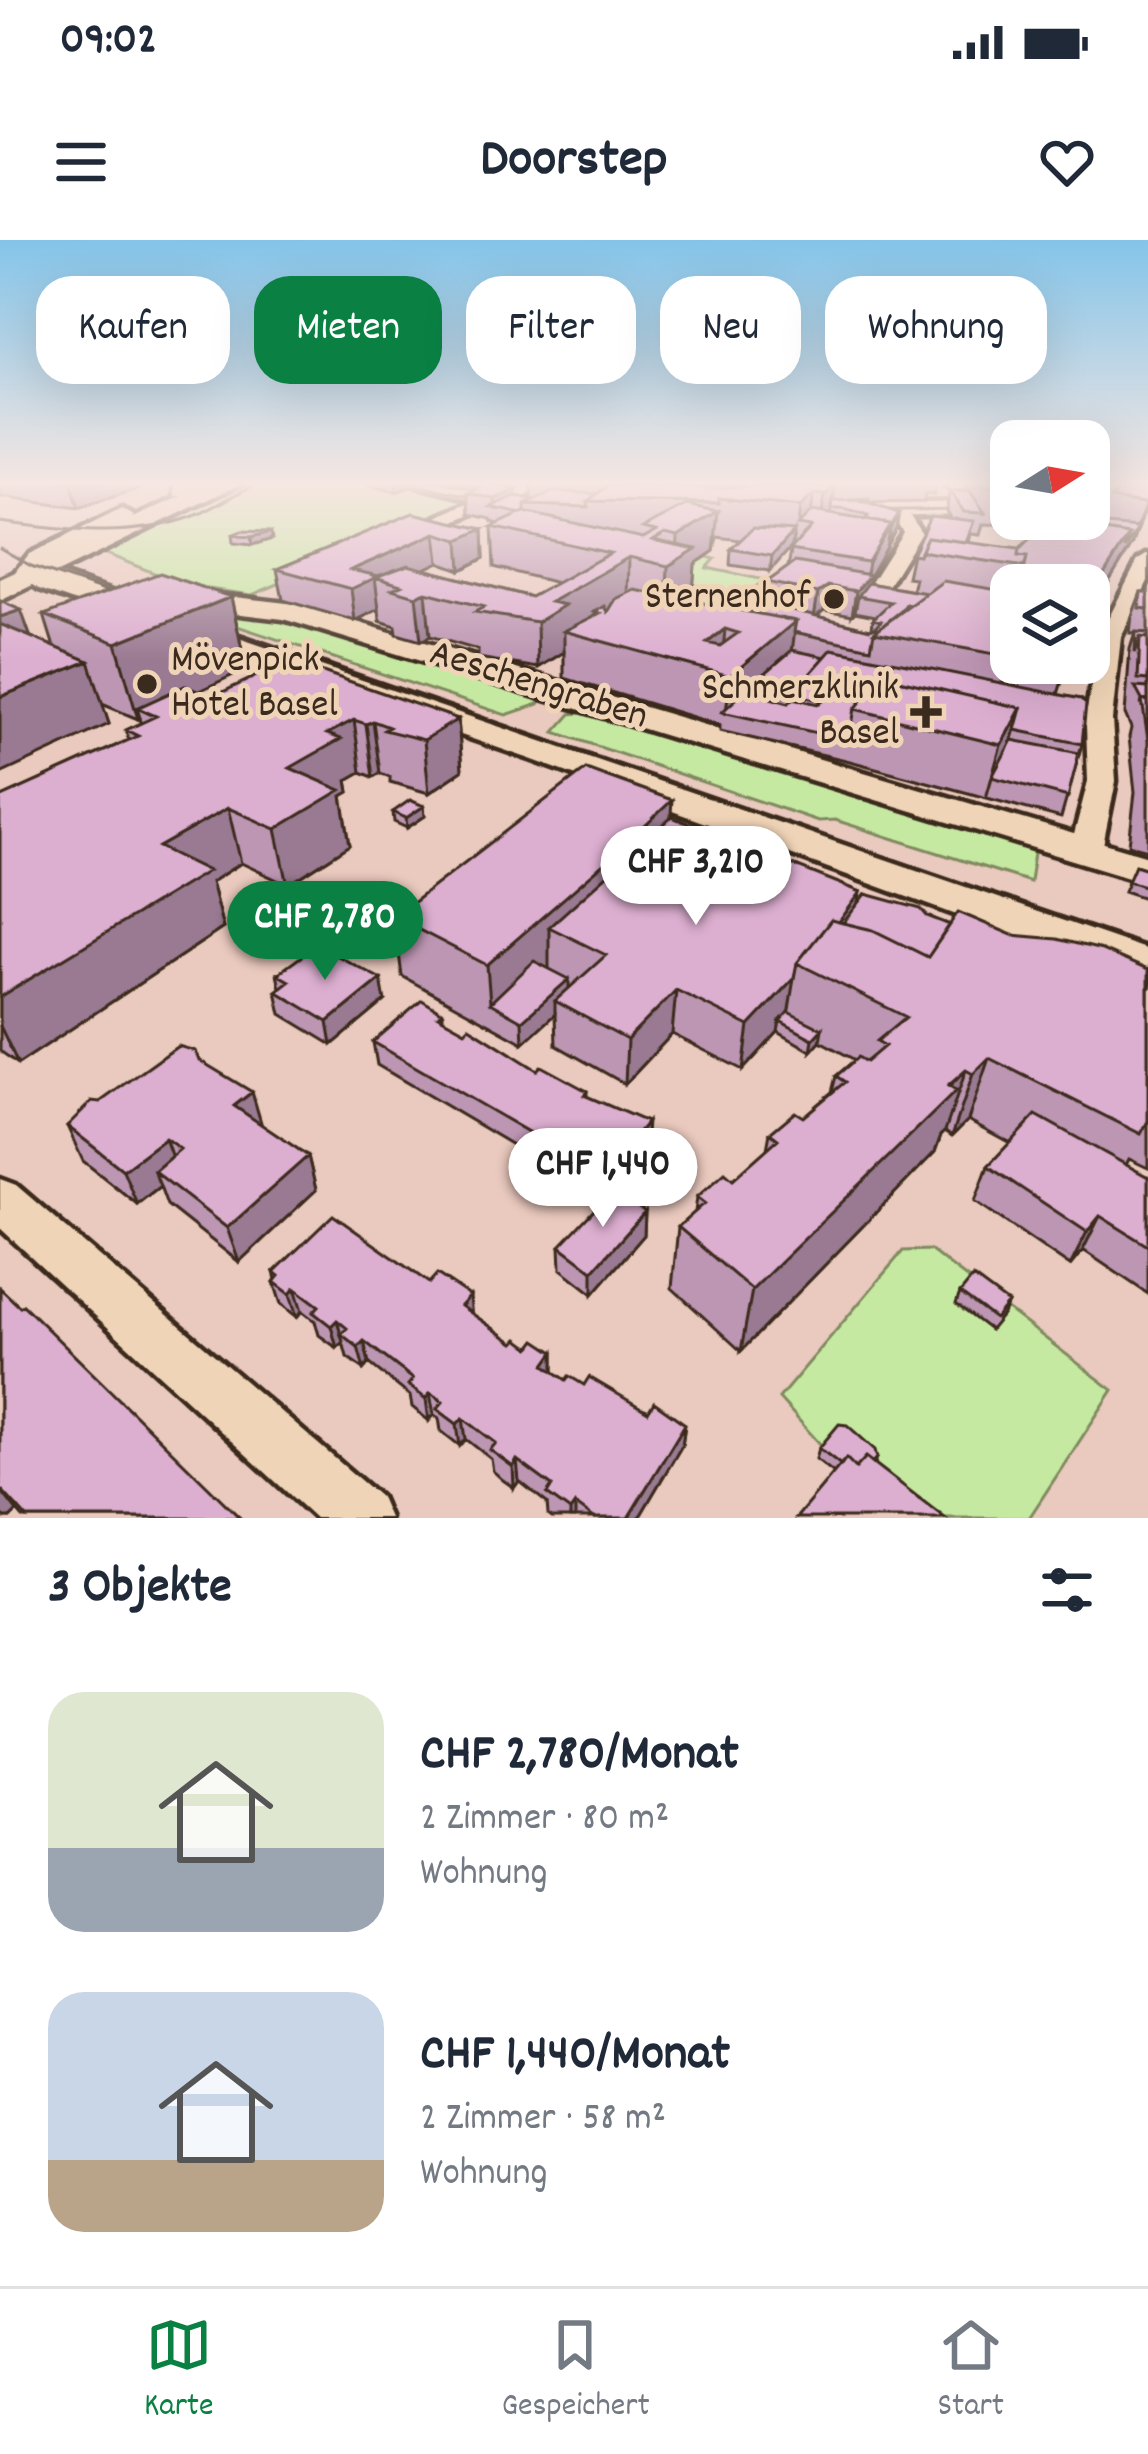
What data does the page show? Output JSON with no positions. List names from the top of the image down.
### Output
{
  "streets": {
    "main road": ["Aeschengraben"]
  },
  "places": {
    "other": ["Sternenhof", "Mövenpick Hotel Basel"],
    "health": ["Schmerzklinik Basel"]
  },
  "north": "right",
  "page": {
    "status": "09:02",
    "header": "Doorstep",
    "chip": [
      "Kaufen",
      "Mieten",
      "Filter",
      "Neu",
      "Wohnung"
    ],
    "price": ["CHF 3,210", "CHF 2,780", "CHF 1,440"],
    "heading": "3 Objekte",
    "list": [
      {
        "name": "CHF 2,780/Monat",
        "note": "2 Zimmer · 80 m² · Wohnung"
      },
      {
        "name": "CHF 1,440/Monat",
        "note": "2 Zimmer · 58 m² · Wohnung"
      }
    ],
    "tabs": ["Karte", "Gespeichert", "Start"]
  }
}
